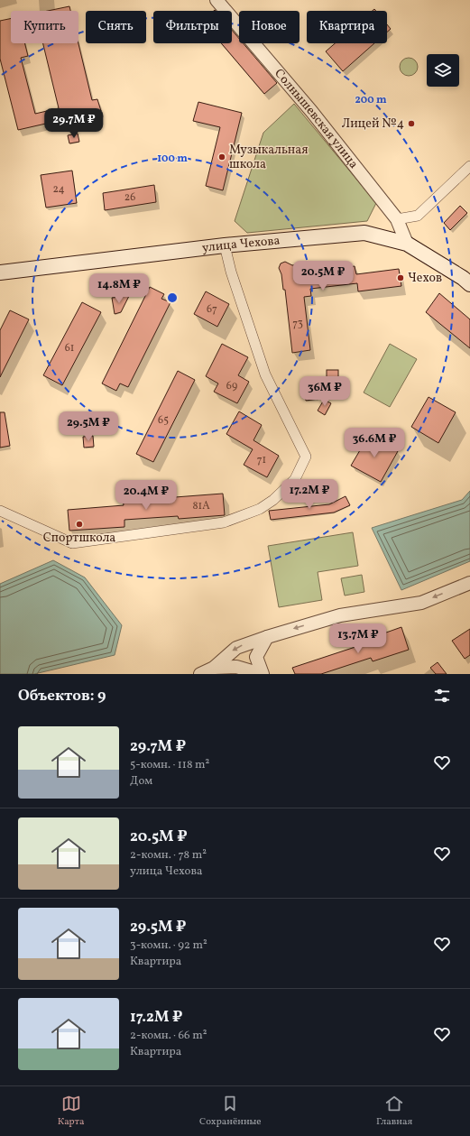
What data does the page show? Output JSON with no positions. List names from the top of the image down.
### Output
{
  "streets": {
    "main road": ["улица Чехова"],
    "street": ["Солнышевская улица"]
  },
  "crossings": [
    ["Солнышевская улица", "улица Чехова"]
  ],
  "places": [
    "Лицей №4",
    "Музыкальная школа",
    "Чехов",
    "Спортшкола"
  ],
  "house_numbers": [
    "24",
    "26",
    "67",
    "73",
    "61",
    "69",
    "65",
    "71",
    "81А"
  ],
  "page": {
    "chip": [
      "Купить",
      "Снять",
      "Фильтры",
      "Новое",
      "Квартира"
    ],
    "price": [
      "29.7M ₽",
      "20.5M ₽",
      "14.8M ₽",
      "36M ₽",
      "29.5M ₽",
      "36.6M ₽",
      "17.2M ₽",
      "20.4M ₽",
      "13.7M ₽"
    ],
    "heading": "Объектов: 9",
    "list": [
      {
        "name": "29.7M ₽",
        "note": "5-комн. · 118 m² · Дом"
      },
      {
        "name": "20.5M ₽",
        "note": "2-комн. · 78 m² · улица Чехова"
      },
      {
        "name": "29.5M ₽",
        "note": "3-комн. · 92 m² · Квартира"
      },
      {
        "name": "17.2M ₽",
        "note": "2-комн. · 66 m² · Квартира"
      }
    ],
    "tabs": ["Карта", "Сохранённые", "Главная"]
  },
  "rings": ["200 m", "100 m"]
}
